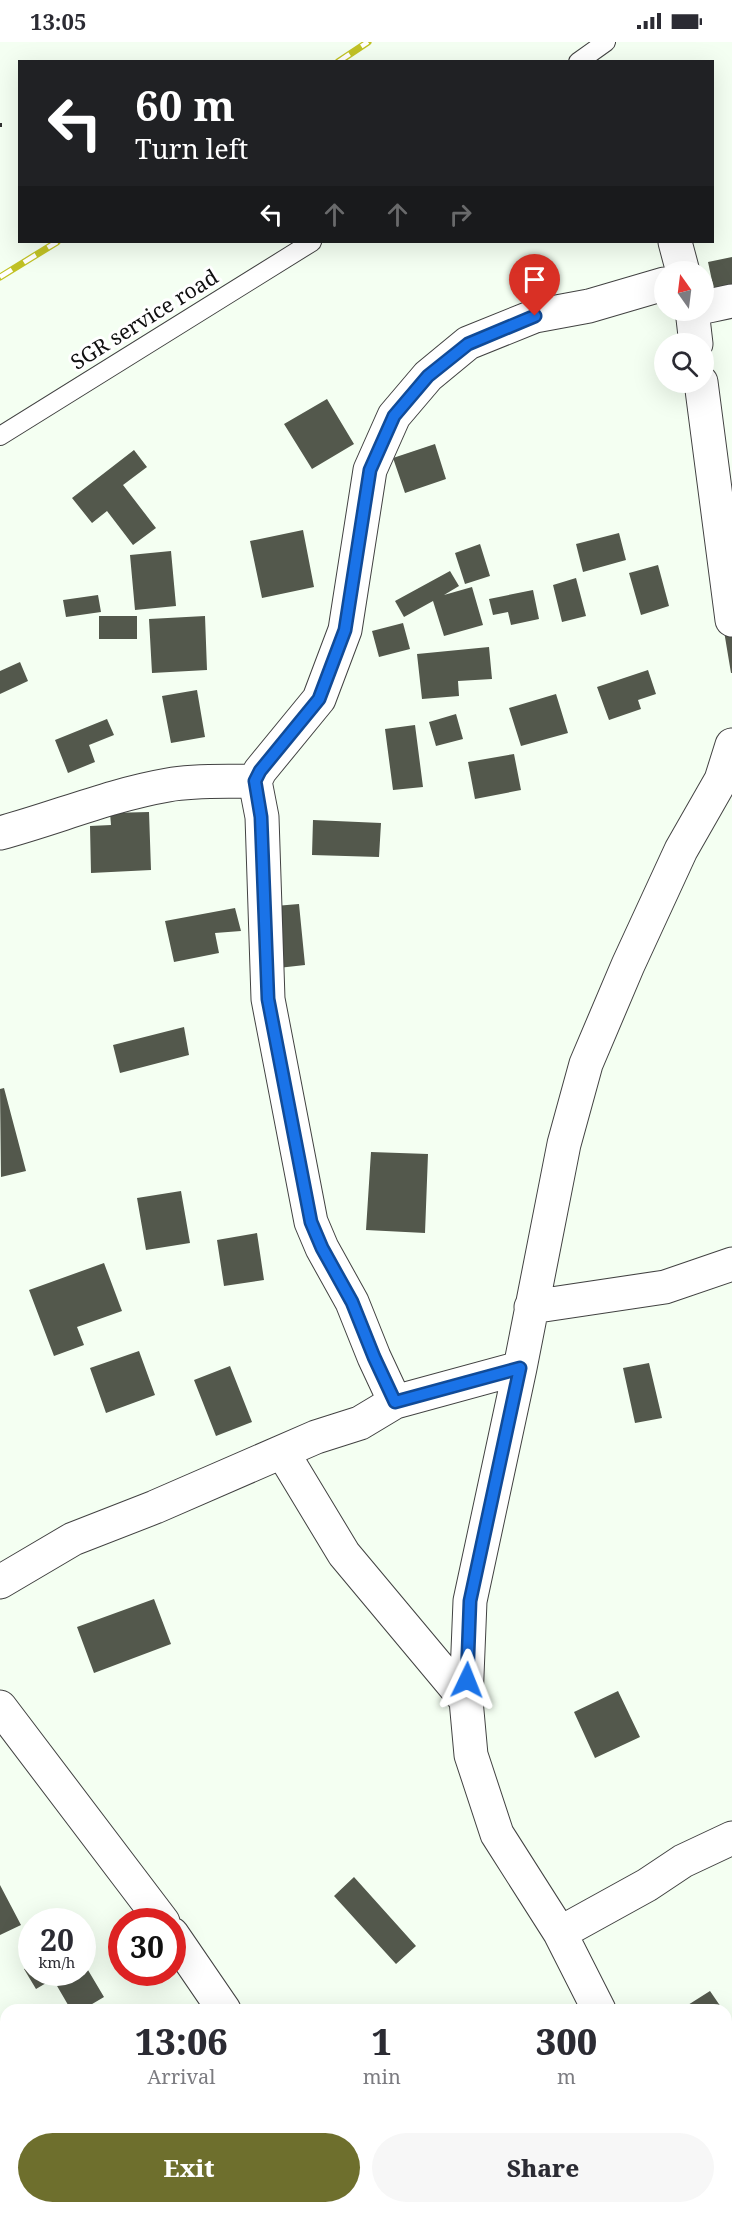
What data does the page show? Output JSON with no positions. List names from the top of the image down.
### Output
{
  "streets": {
    "lane": ["SGR service road"]
  },
  "north": "top",
  "page": {
    "status": "13:05",
    "turn": ["60 m", "Turn left"],
    "speed": "20 km/h",
    "limit": "30",
    "eta": [
      "13:06",
      "Arrival",
      "1",
      "min",
      "300",
      "m"
    ],
    "buttons": ["Exit", "Share"]
  }
}
